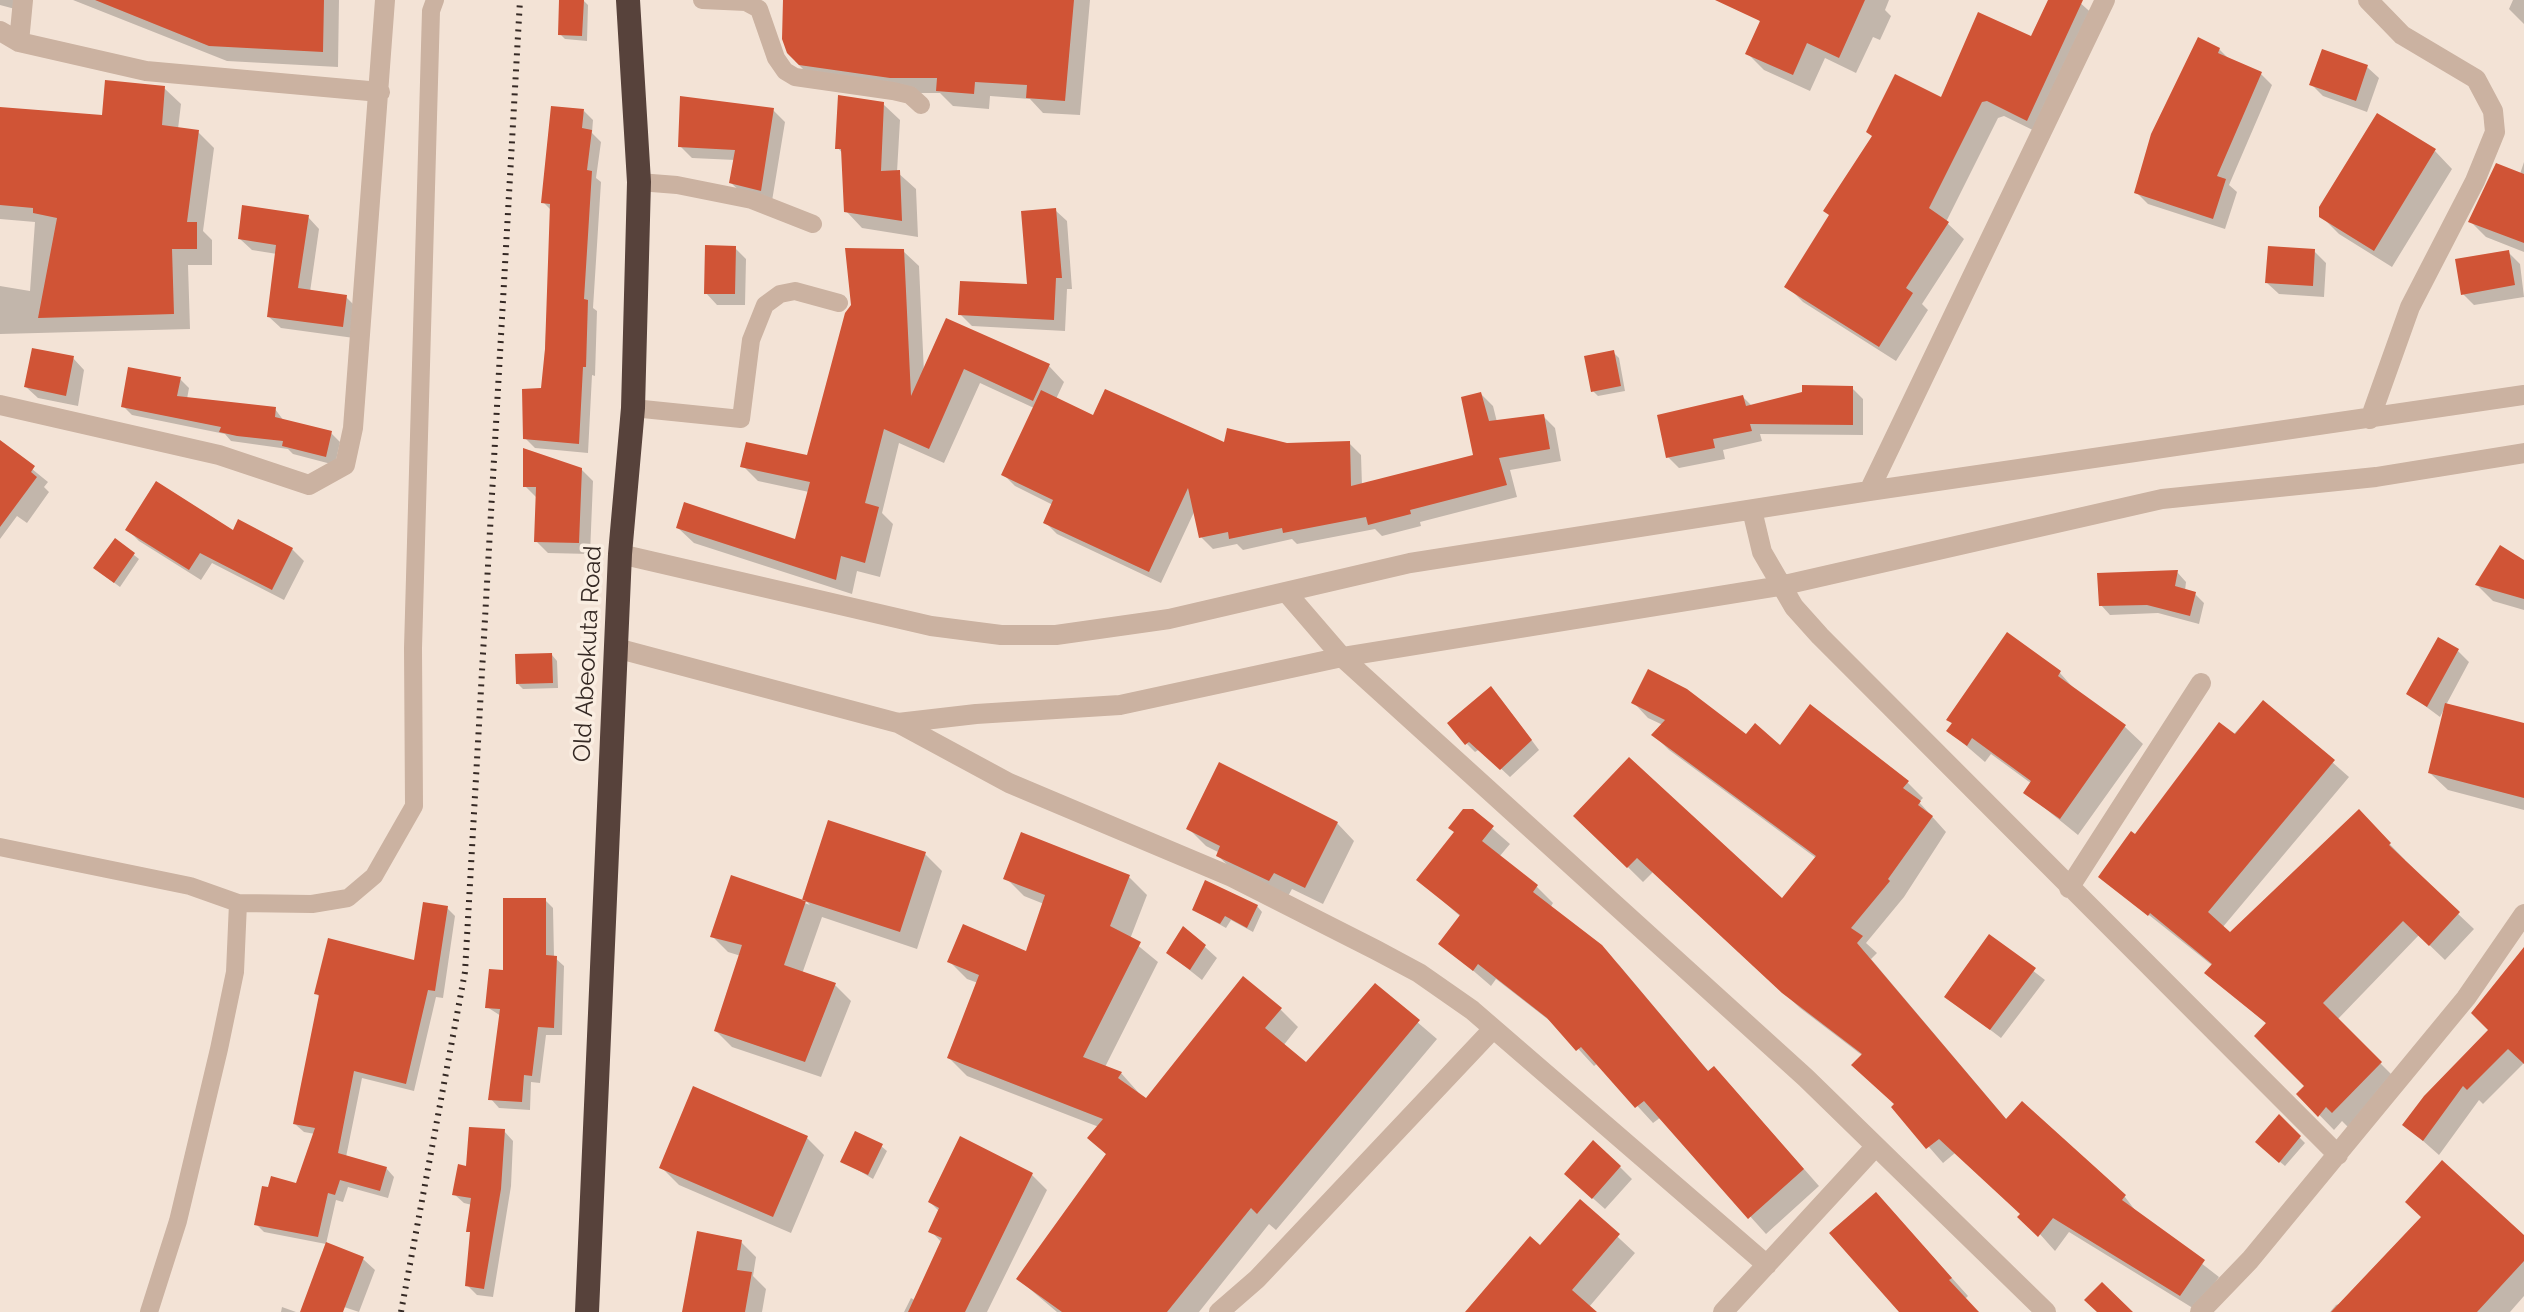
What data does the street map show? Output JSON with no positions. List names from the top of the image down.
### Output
{
  "streets": {
    "highway": ["Old Abeokuta Road"]
  }
}
